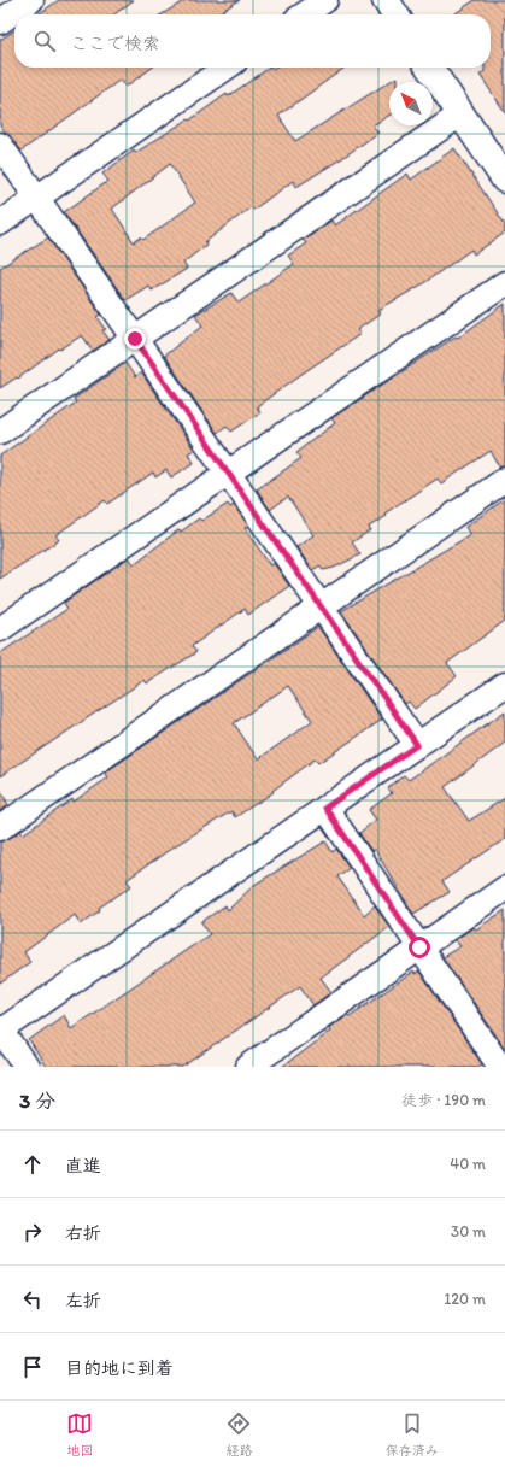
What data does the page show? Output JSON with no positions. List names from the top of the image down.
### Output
{
  "north": "top left",
  "page": {
    "search": "ここで検索",
    "heading": ["3 分", "徒歩 · 190 m"],
    "list": [
      ["直進", "40 m"],
      ["右折", "30 m"],
      ["左折", "120 m"],
      "目的地に到着"
    ],
    "nav": ["地図", "経路", "保存済み"]
  }
}
